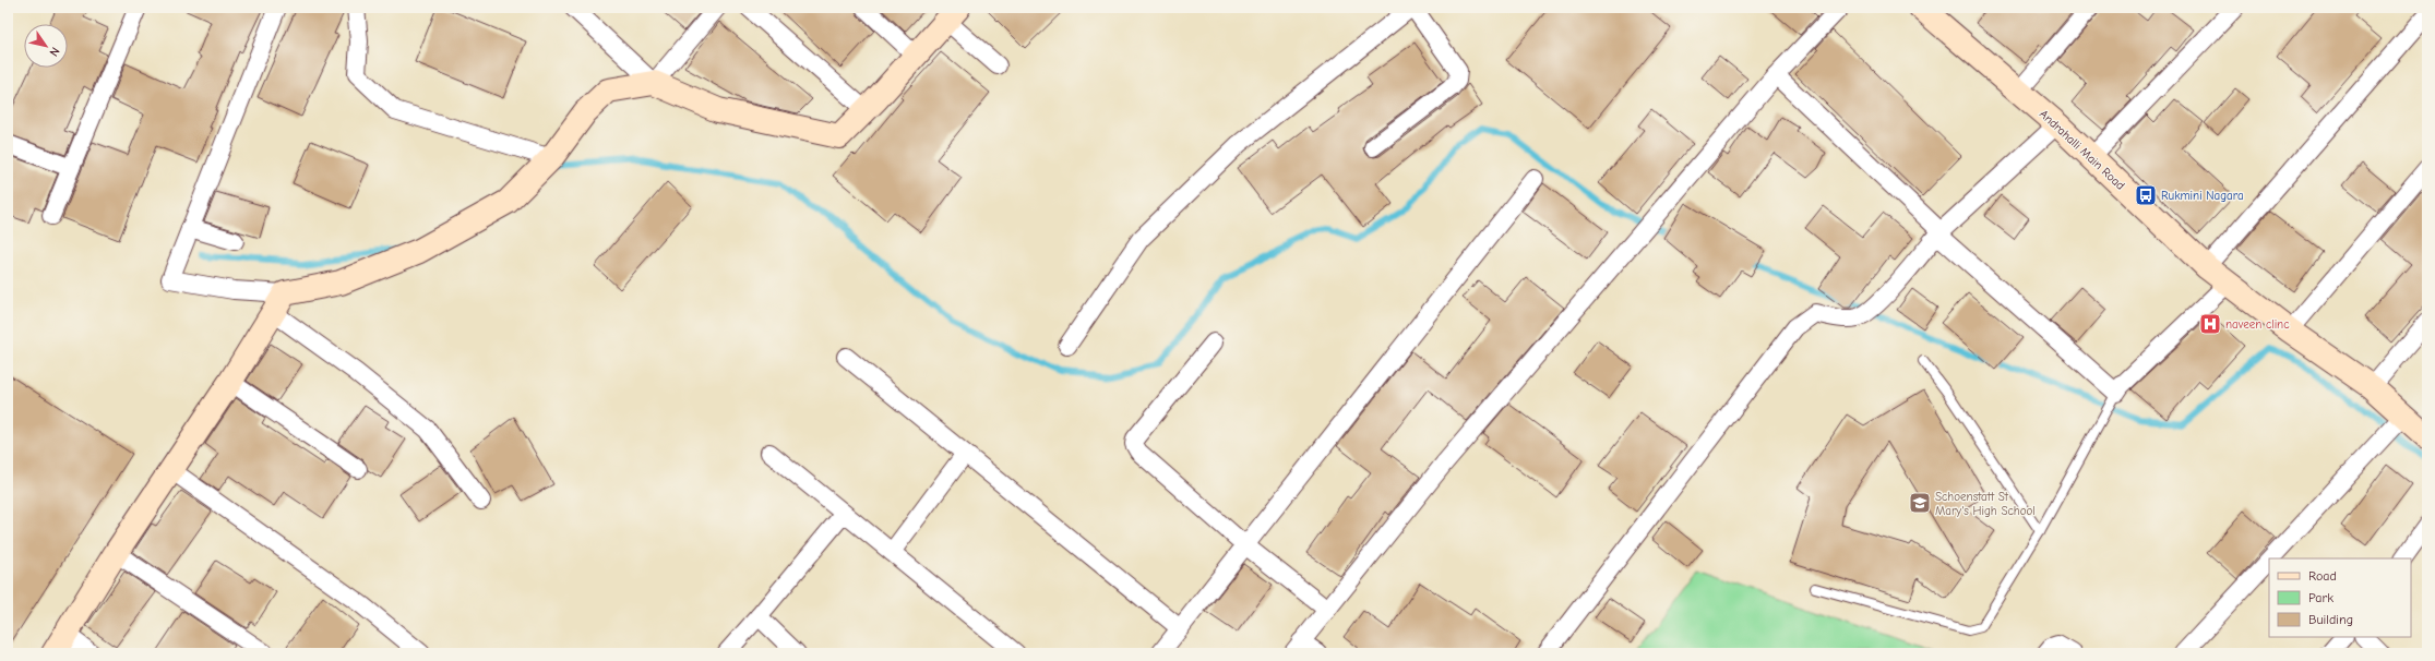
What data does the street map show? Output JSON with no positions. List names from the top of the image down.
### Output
{
  "streets": {
    "street": ["Andrahalli Main Road"]
  },
  "places": {
    "bus stop": ["Rukmini Nagara"],
    "hospital": ["naveen clinc"],
    "school or university": ["Schoenstatt St Mary's High School"]
  },
  "legend": ["Road", "Park", "Building"],
  "north": "bottom right"
}
